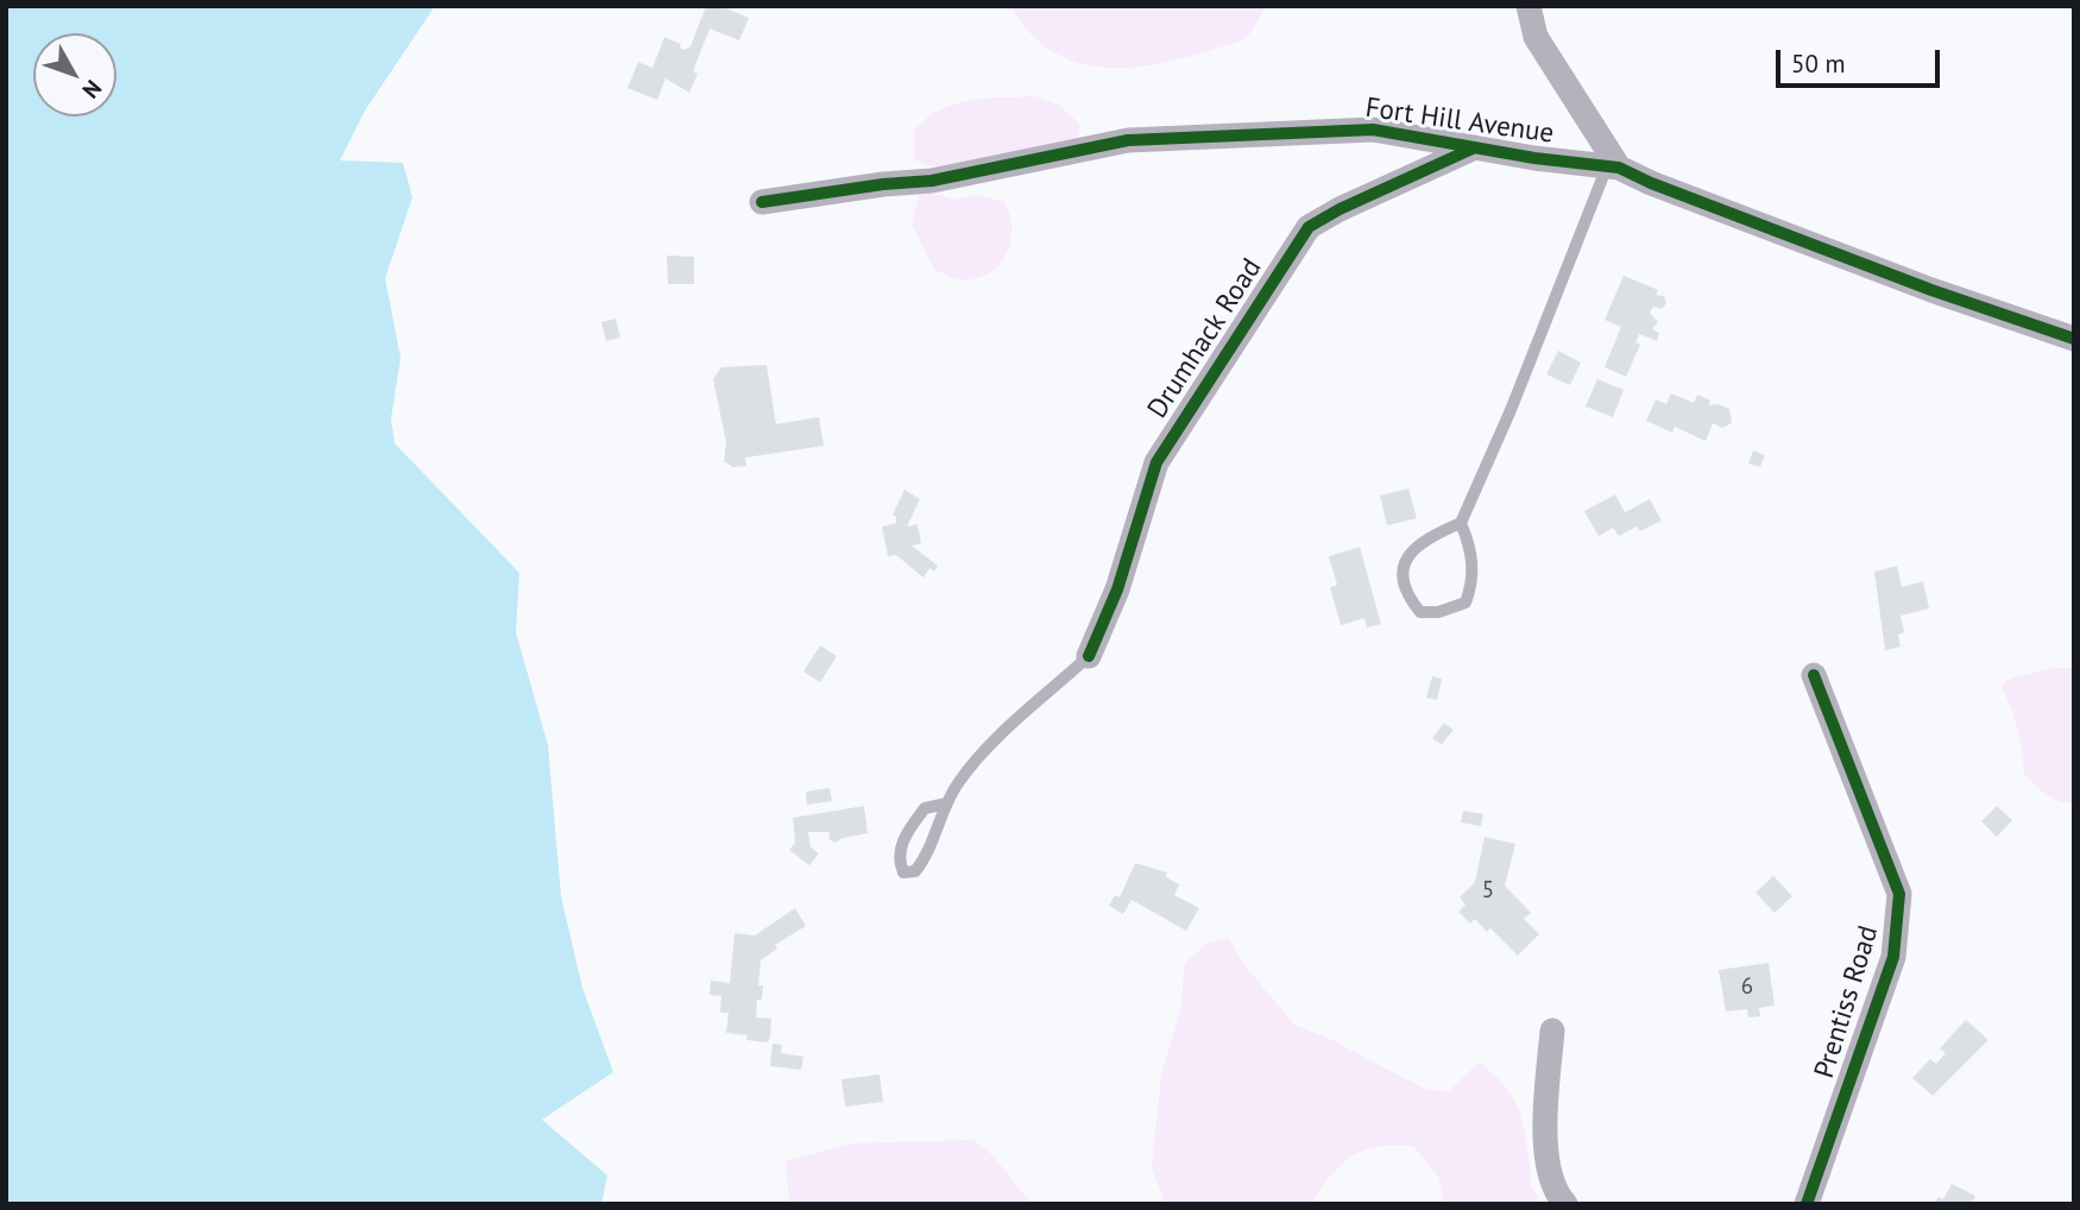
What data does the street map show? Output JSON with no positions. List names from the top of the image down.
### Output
{
  "streets": {
    "street": ["Fort Hill Avenue", "Drumhack Road", "Prentiss Road"]
  },
  "crossings": [
    ["Fort Hill Avenue", "Drumhack Road"]
  ],
  "house_numbers": ["5", "6"],
  "scale_bar": "50 m",
  "north": "bottom right"
}
